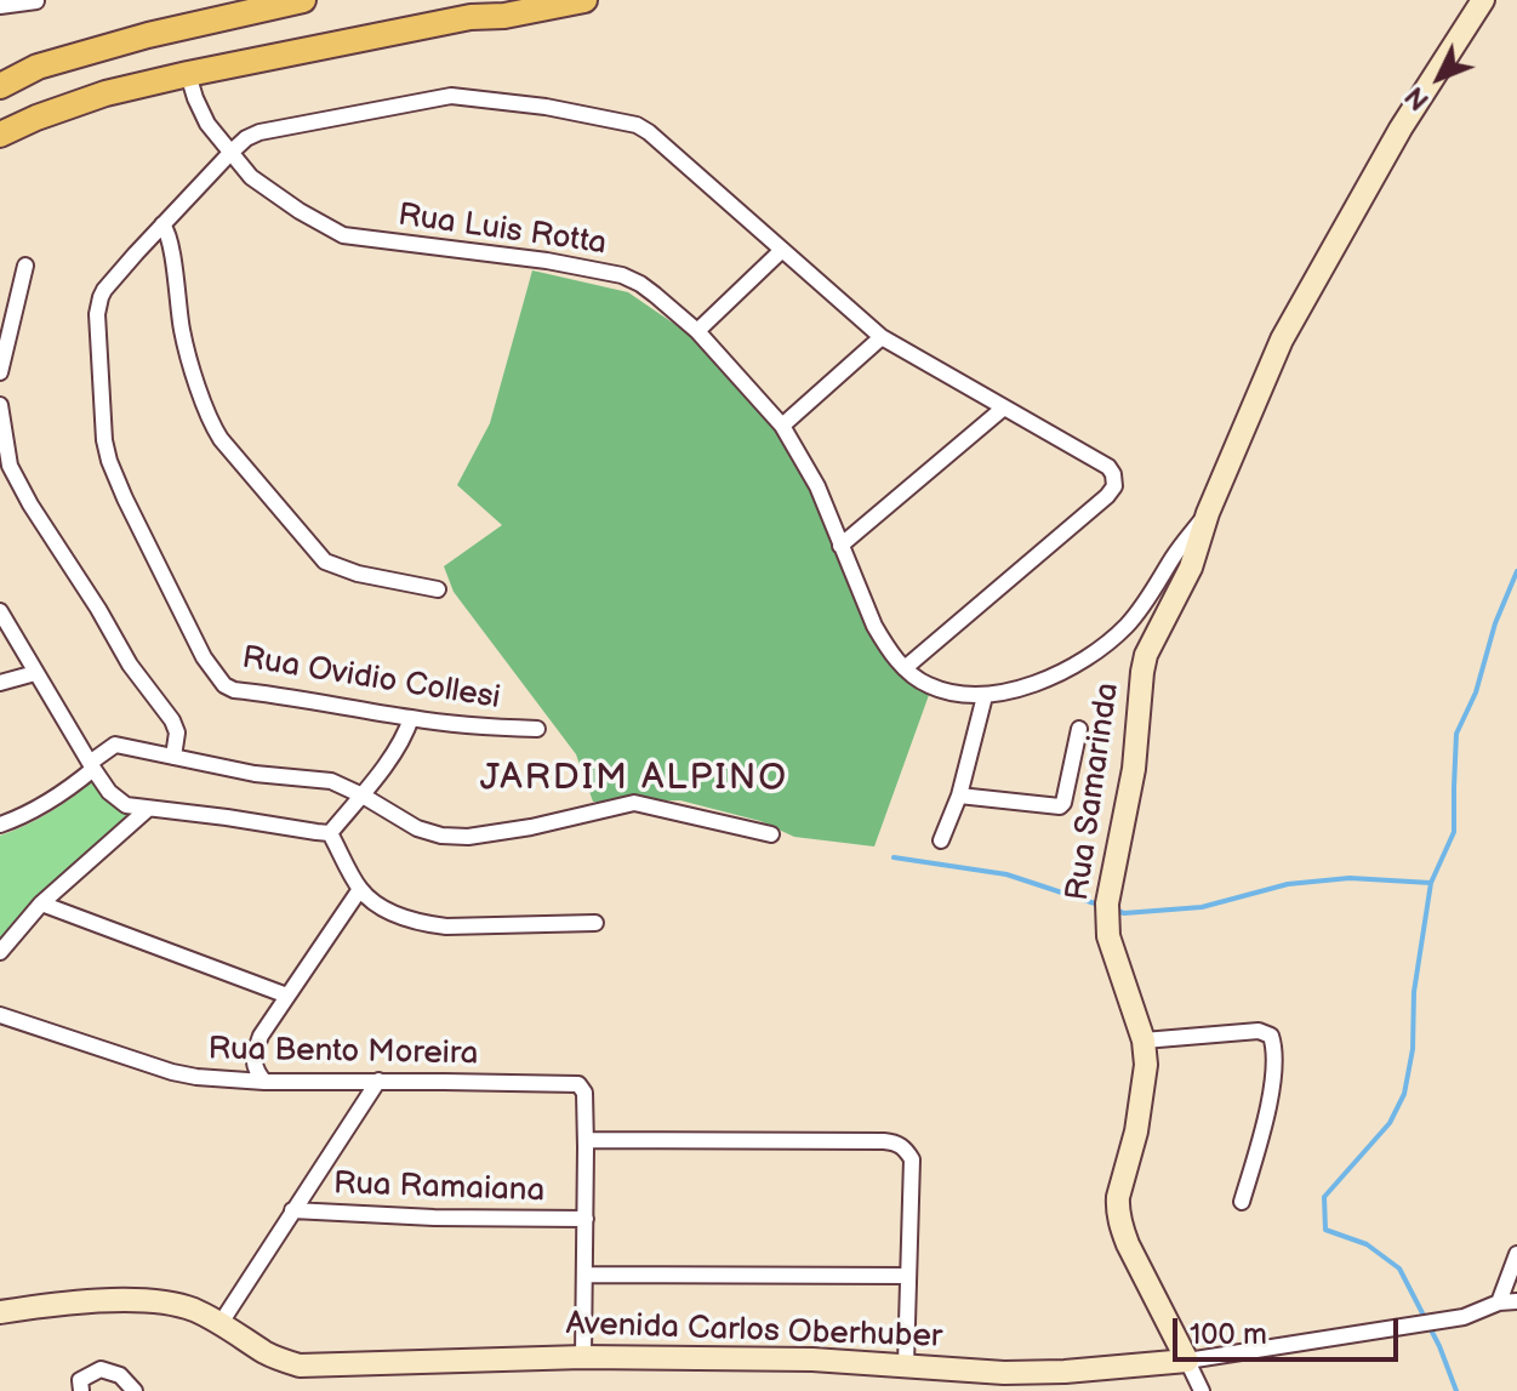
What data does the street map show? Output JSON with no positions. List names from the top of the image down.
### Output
{
  "streets": {
    "main road": ["Rua Samarinda", "Avenida Carlos Oberhuber"],
    "street": [
      "Rua Luis Rotta",
      "Rua Ovidio Collesi",
      "Rua Bento Moreira",
      "Rua Ramaiana"
    ]
  },
  "crossings": [
    ["Rua Luis Rotta", "Rua Ovidio Collesi"],
    ["Rua Samarinda", "Avenida Carlos Oberhuber"],
    ["Rua Bento Moreira", "Rua Ramaiana"],
    ["Rua Bento Moreira", "Avenida Carlos Oberhuber"]
  ],
  "districts": ["JARDIM ALPINO"],
  "scale_bar": "100 m",
  "north": "bottom left"
}
